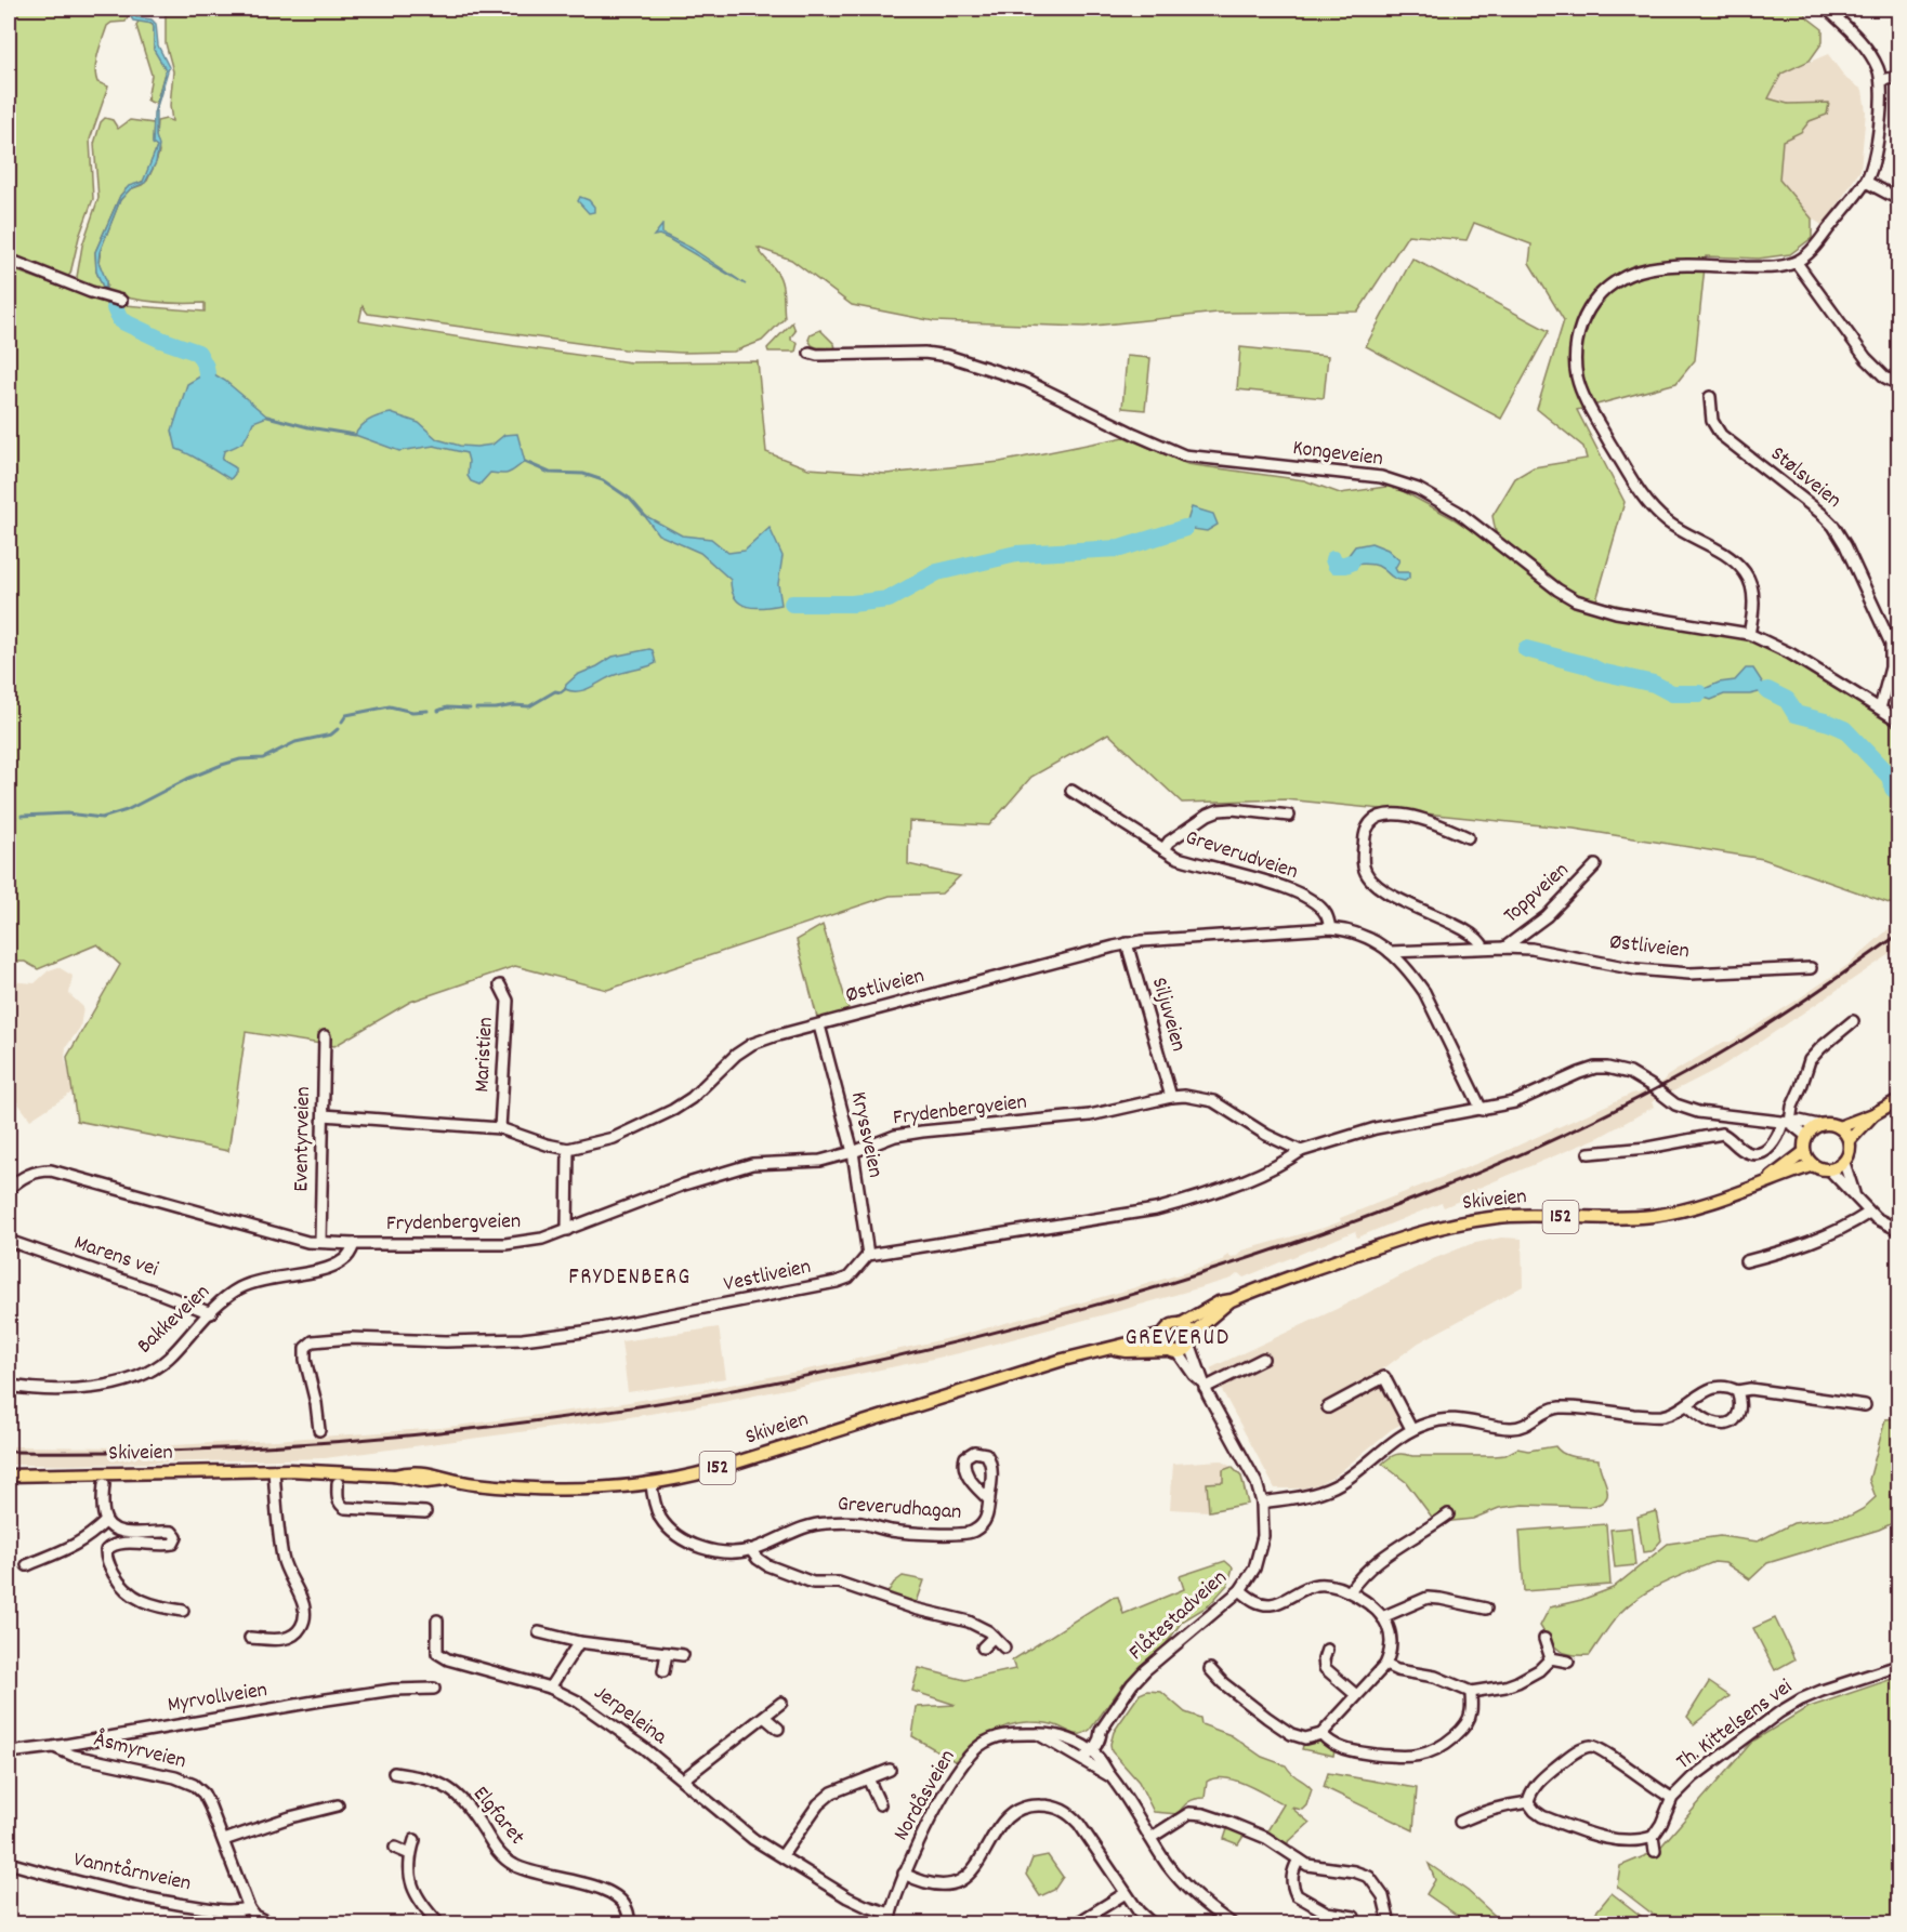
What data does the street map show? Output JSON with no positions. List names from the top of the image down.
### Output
{
  "streets": {
    "main road": ["Skiveien", "152"],
    "street": [
      "Kongeveien",
      "Stølsveien",
      "Greverudveien",
      "Toppveien",
      "Østliveien",
      "Siljuveien",
      "Maristien",
      "Frydenbergveien",
      "Kryssveien",
      "Eventyrveien",
      "Marens vei",
      "Vestliveien",
      "Bakkeveien",
      "Greverudhagan",
      "Flåtestadveien",
      "Myrvollveien",
      "Jerpeleina",
      "Th. Kittelsens vei",
      "Åsmyrveien",
      "Nordåsveien",
      "Elgfaret",
      "Vanntårnveien"
    ]
  },
  "crossings": [
    ["Kongeveien", "Stølsveien"],
    ["Greverudveien", "Østliveien"],
    ["Toppveien", "Østliveien"],
    ["Østliveien", "Siljuveien"],
    ["Østliveien", "Maristien"],
    ["Østliveien", "Kryssveien"],
    ["Østliveien", "Eventyrveien"],
    ["Siljuveien", "Frydenbergveien"],
    ["Frydenbergveien", "Kryssveien"],
    ["Frydenbergveien", "Eventyrveien"],
    ["Frydenbergveien", "Bakkeveien"],
    ["Kryssveien", "Vestliveien"],
    ["Skiveien", "152"],
    ["Skiveien", "Greverudhagan"],
    ["Skiveien", "Flåtestadveien"],
    ["152", "Flåtestadveien"],
    ["Marens vei", "Bakkeveien"],
    ["Flåtestadveien", "Nordåsveien"],
    ["Myrvollveien", "Åsmyrveien"],
    ["Jerpeleina", "Nordåsveien"],
    ["Åsmyrveien", "Vanntårnveien"]
  ],
  "districts": ["FRYDENBERG", "GREVERUD"]
}
